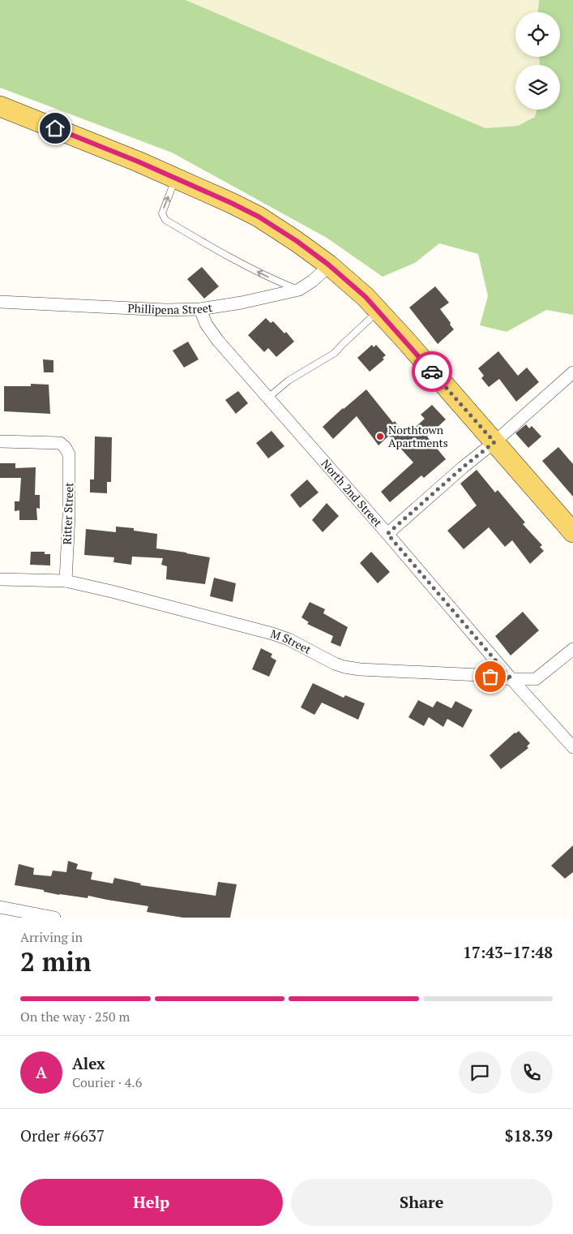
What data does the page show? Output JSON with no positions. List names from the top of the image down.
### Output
{
  "streets": {
    "street": [
      "Phillipena Street",
      "North 2nd Street",
      "Ritter Street",
      "M Street"
    ]
  },
  "crossings": [
    ["Phillipena Street", "North 2nd Street"],
    ["North 2nd Street", "M Street"],
    ["Ritter Street", "M Street"]
  ],
  "places": ["Northtown Apartments"],
  "page": {
    "heading": ["2 min", "Arriving in", "17:43–17:48"],
    "panel": [
      "Alex",
      "Courier · 4.6",
      "Order #6637",
      "$18.39"
    ],
    "bar": "On the way · 250 m",
    "round": "A",
    "buttons": ["Help", "Share"]
  }
}
